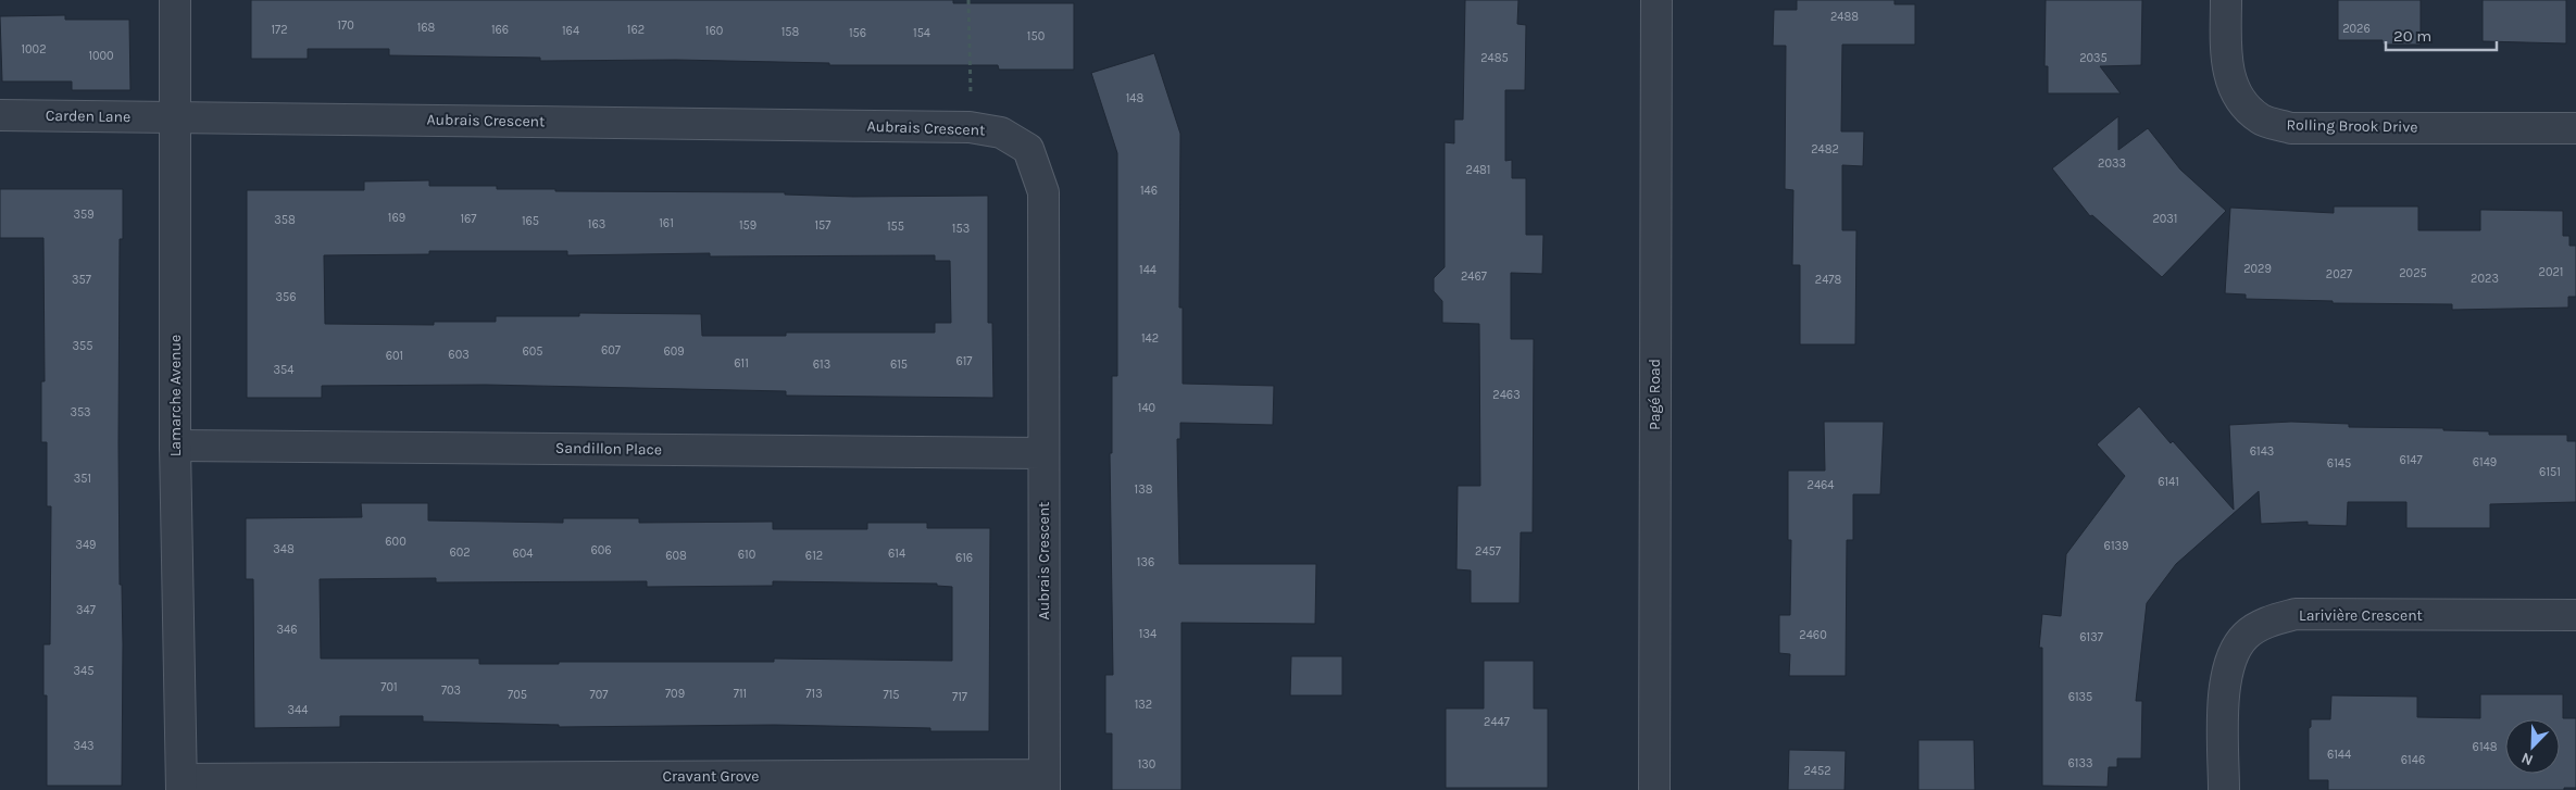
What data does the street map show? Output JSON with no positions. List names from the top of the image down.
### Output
{
  "streets": {
    "street": [
      "Carden Lane",
      "Aubrais Crescent",
      "Rolling Brook Drive",
      "Pagé Road",
      "Lamarche Avenue",
      "Sandillon Place",
      "Larivière Crescent",
      "Cravant Grove"
    ]
  },
  "crossings": [
    ["Carden Lane", "Aubrais Crescent"],
    ["Carden Lane", "Lamarche Avenue"],
    ["Aubrais Crescent", "Lamarche Avenue"],
    ["Aubrais Crescent", "Sandillon Place"],
    ["Aubrais Crescent", "Cravant Grove"],
    ["Lamarche Avenue", "Sandillon Place"],
    ["Lamarche Avenue", "Cravant Grove"]
  ],
  "house_numbers": [
    "2488",
    "170",
    "168",
    "2026",
    "172",
    "166",
    "162",
    "164",
    "160",
    "158",
    "156",
    "154",
    "150",
    "1002",
    "1000",
    "2485",
    "2035",
    "148",
    "2482",
    "2033",
    "2481",
    "146",
    "359",
    "169",
    "167",
    "2031",
    "358",
    "165",
    "161",
    "163",
    "159",
    "157",
    "155",
    "153",
    "2029",
    "144",
    "2021",
    "2025",
    "2027",
    "2467",
    "2023",
    "357",
    "2478",
    "356",
    "142",
    "355",
    "607",
    "605",
    "609",
    "603",
    "601",
    "617",
    "611",
    "613",
    "615",
    "354",
    "2463",
    "140",
    "353",
    "6143",
    "6147",
    "6149",
    "6145",
    "6151",
    "351",
    "6141",
    "2464",
    "138",
    "600",
    "349",
    "6139",
    "348",
    "606",
    "2457",
    "602",
    "604",
    "614",
    "610",
    "608",
    "612",
    "616",
    "136",
    "347",
    "346",
    "134",
    "2460",
    "6137",
    "345",
    "701",
    "703",
    "709",
    "711",
    "713",
    "705",
    "707",
    "715",
    "717",
    "6135",
    "132",
    "344",
    "2447",
    "343",
    "6148",
    "6144",
    "6146",
    "6133",
    "130",
    "2452"
  ],
  "scale_bar": "20 m",
  "north": "bottom left"
}
